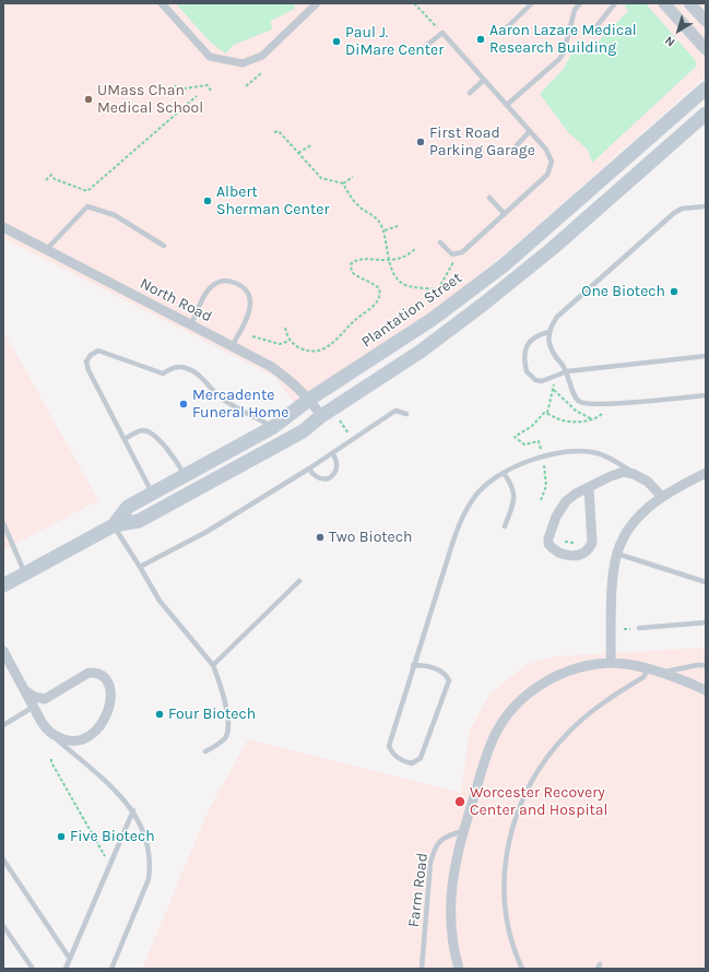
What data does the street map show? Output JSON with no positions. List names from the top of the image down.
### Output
{
  "streets": {
    "main road": ["Plantation Street"],
    "street": ["North Road"],
    "lane": ["Farm Road"]
  },
  "crossings": [
    ["North Road", "Plantation Street"]
  ],
  "places": [
    "Aaron Lazare Medical Research Building",
    "Paul J. DiMare Center",
    "UMass Chan Medical School",
    "First Road Parking Garage",
    "Albert Sherman Center",
    "One Biotech",
    "Mercadente Funeral Home",
    "Two Biotech",
    "Four Biotech",
    "Worcester Recovery Center and Hospital",
    "Five Biotech"
  ],
  "north": "bottom left"
}
